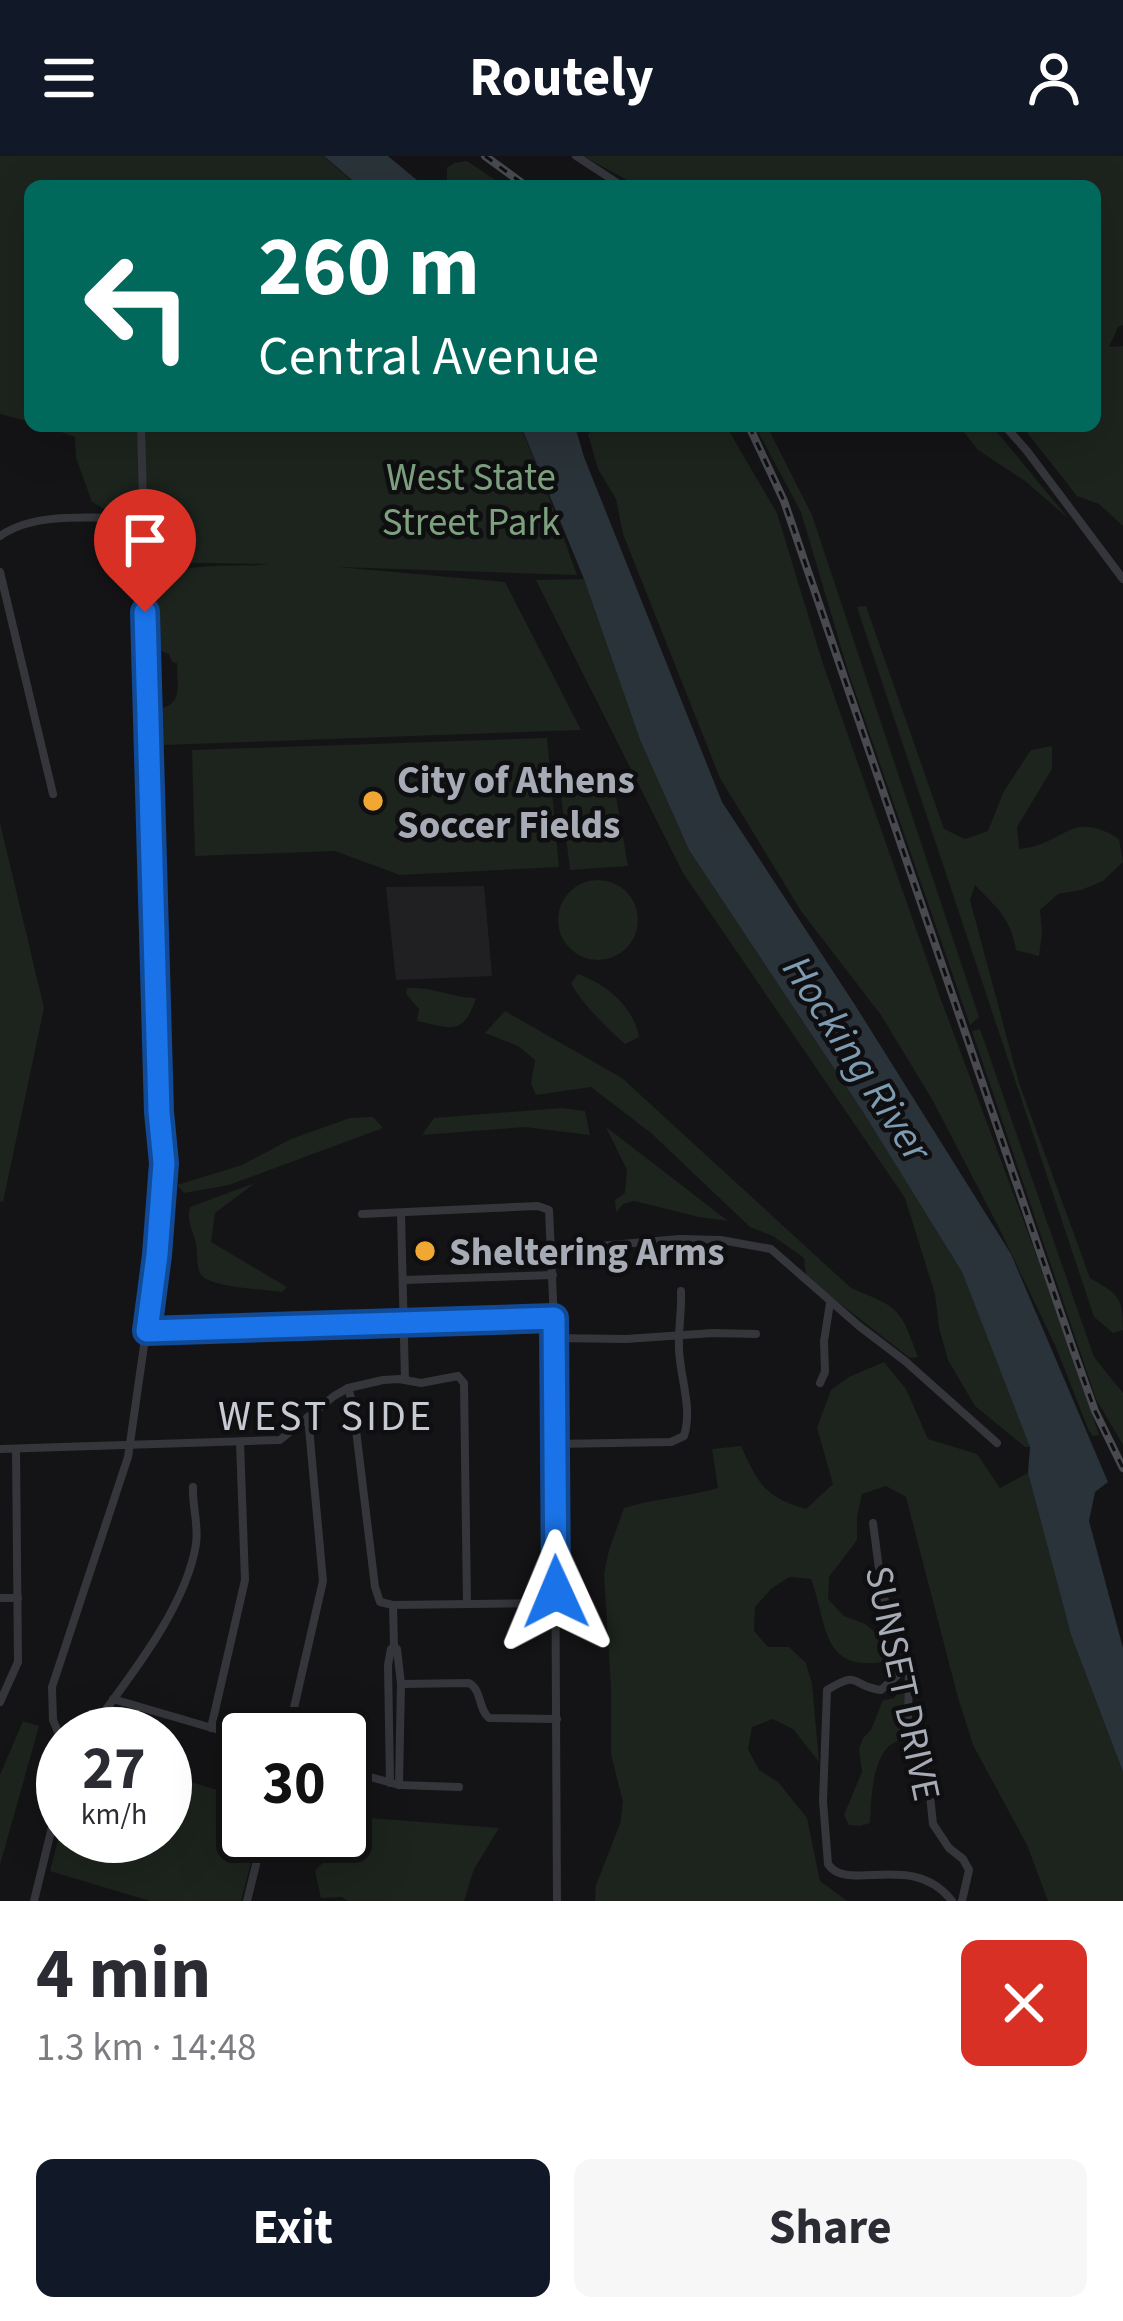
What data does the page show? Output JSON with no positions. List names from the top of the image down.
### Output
{
  "streets": {
    "street": ["SUNSET DRIVE"]
  },
  "districts": ["WEST SIDE"],
  "water": ["Hocking River"],
  "parks": ["West State Street Park"],
  "places": ["City of Athens Soccer Fields", "Sheltering Arms"],
  "page": {
    "header": "Routely",
    "turn": ["260 m", "Central Avenue"],
    "speed": "27 km/h",
    "limit": "30",
    "heading": ["4 min", "1.3 km · 14:48"],
    "buttons": ["Exit", "Share"]
  }
}
